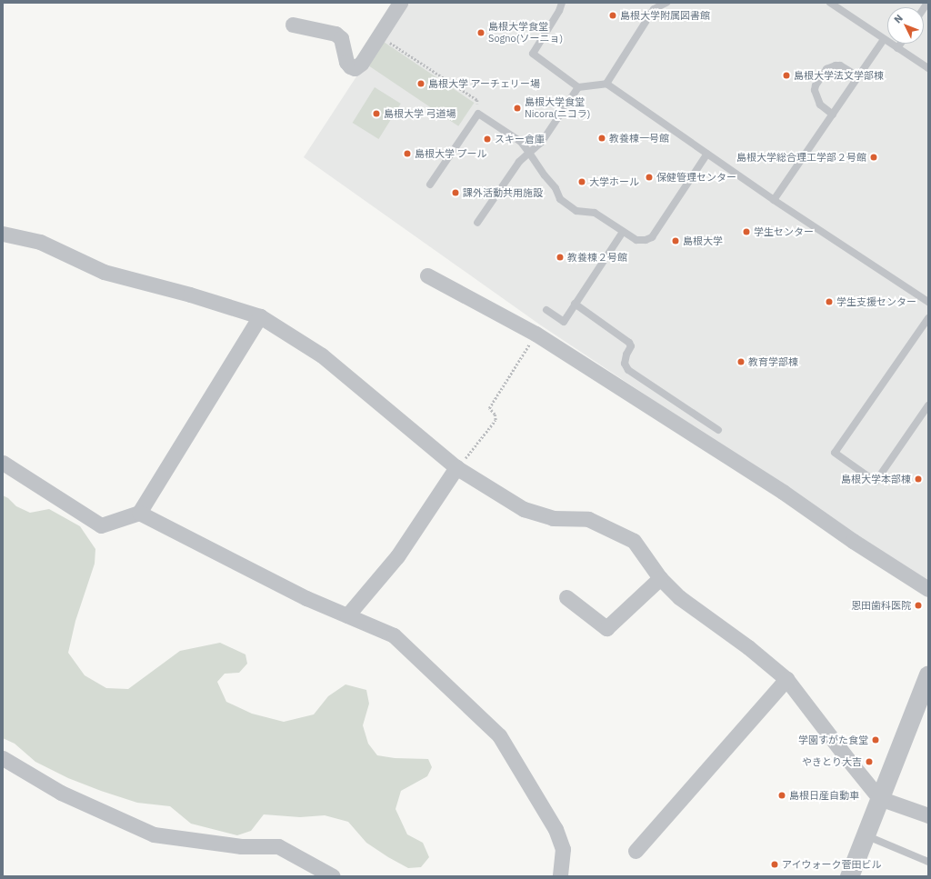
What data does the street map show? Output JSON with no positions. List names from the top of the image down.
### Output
{
  "places": [
    "島根大学附属図書館",
    "島根大学食堂 Sogno(ソーニョ)",
    "島根大学法文学部棟",
    "島根大学 アーチェリー場",
    "島根大学食堂 Nicora(ニコラ)",
    "島根大学 弓道場",
    "教養棟一号館",
    "スキー倉庫",
    "島根大学 プール",
    "島根大学総合理工学部２号館",
    "保健管理センター",
    "大学ホール",
    "課外活動共用施設",
    "学生センター",
    "島根大学",
    "教養棟２号館",
    "学生支援センター",
    "教育学部棟",
    "島根大学本部棟",
    "恩田歯科医院",
    "学園すがた食堂",
    "やきとり大吉",
    "島根日産自動車",
    "アイウォーク菅田ビル"
  ],
  "north": "top left"
}
